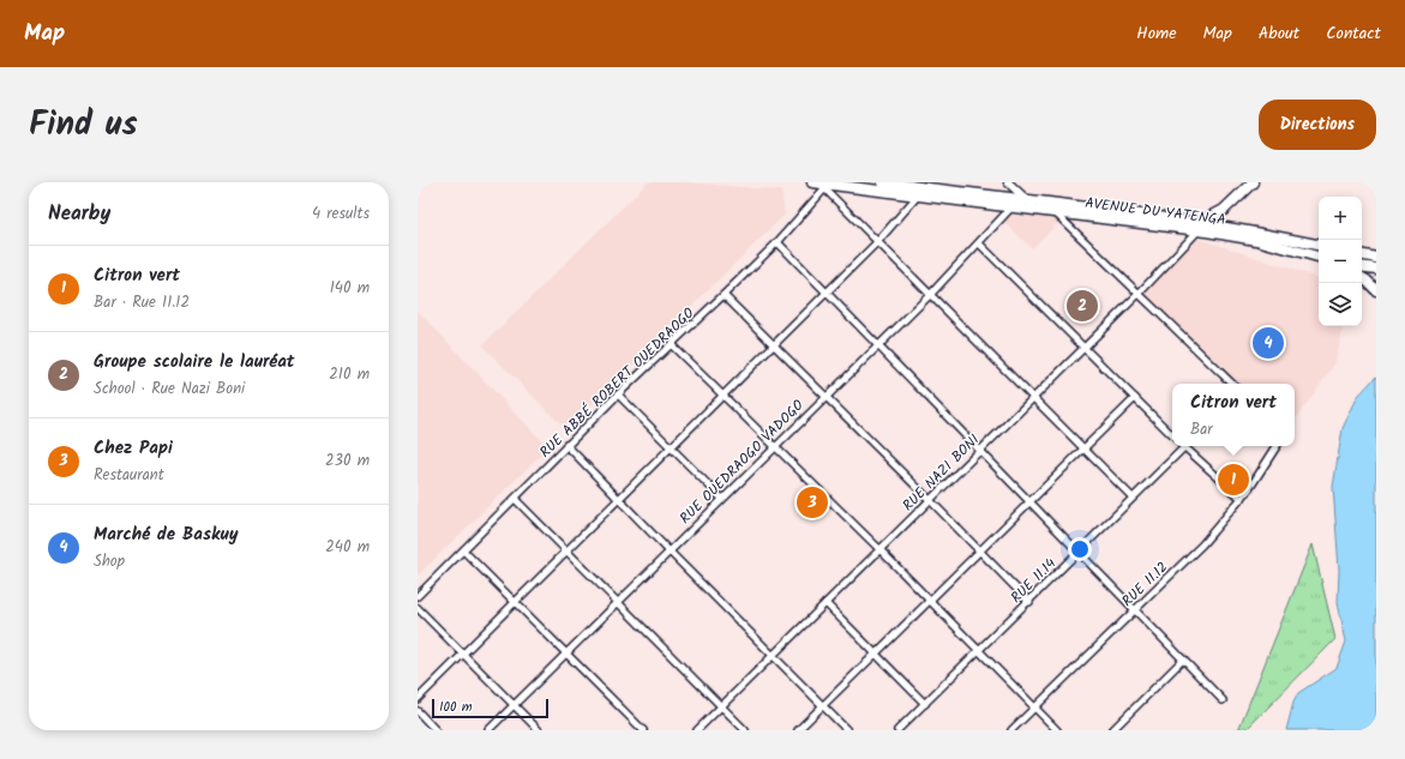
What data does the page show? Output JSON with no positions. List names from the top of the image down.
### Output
{
  "streets": {
    "main road": ["AVENUE DU YATENGA"],
    "street": [
      "RUE ABBÉ ROBERT OUEDRAOGO",
      "RUE OUEDRAOGO VADOGO",
      "RUE NAZI BONI",
      "RUE 11.14",
      "RUE 11.12"
    ]
  },
  "crossings": [
    ["AVENUE DU YATENGA", "RUE ABBÉ ROBERT OUEDRAOGO"],
    ["AVENUE DU YATENGA", "RUE OUEDRAOGO VADOGO"],
    ["AVENUE DU YATENGA", "RUE NAZI BONI"]
  ],
  "scale_bar": "100 m",
  "page": {
    "header": "Map",
    "nav": [
      "Home",
      "Map",
      "About",
      "Contact"
    ],
    "title": "Find us",
    "buttons": "Directions",
    "heading": ["Nearby", "4 results"],
    "map_buttons": ["+", "−"],
    "list": [
      {
        "mark": "1",
        "name": "Citron vert",
        "note": "Bar · Rue 11.12",
        "value": "140 m"
      },
      {
        "mark": "2",
        "name": "Groupe scolaire le lauréat",
        "note": "School · Rue Nazi Boni",
        "value": "210 m"
      },
      {
        "mark": "3",
        "name": "Chez Papi",
        "note": "Restaurant",
        "value": "230 m"
      },
      {
        "mark": "4",
        "name": "Marché de Baskuy",
        "note": "Shop",
        "value": "240 m"
      }
    ],
    "pins": [
      "2",
      "4",
      "1",
      "3"
    ],
    "popup": ["Citron vert", "Bar"],
    "scale": "100 m"
  }
}
